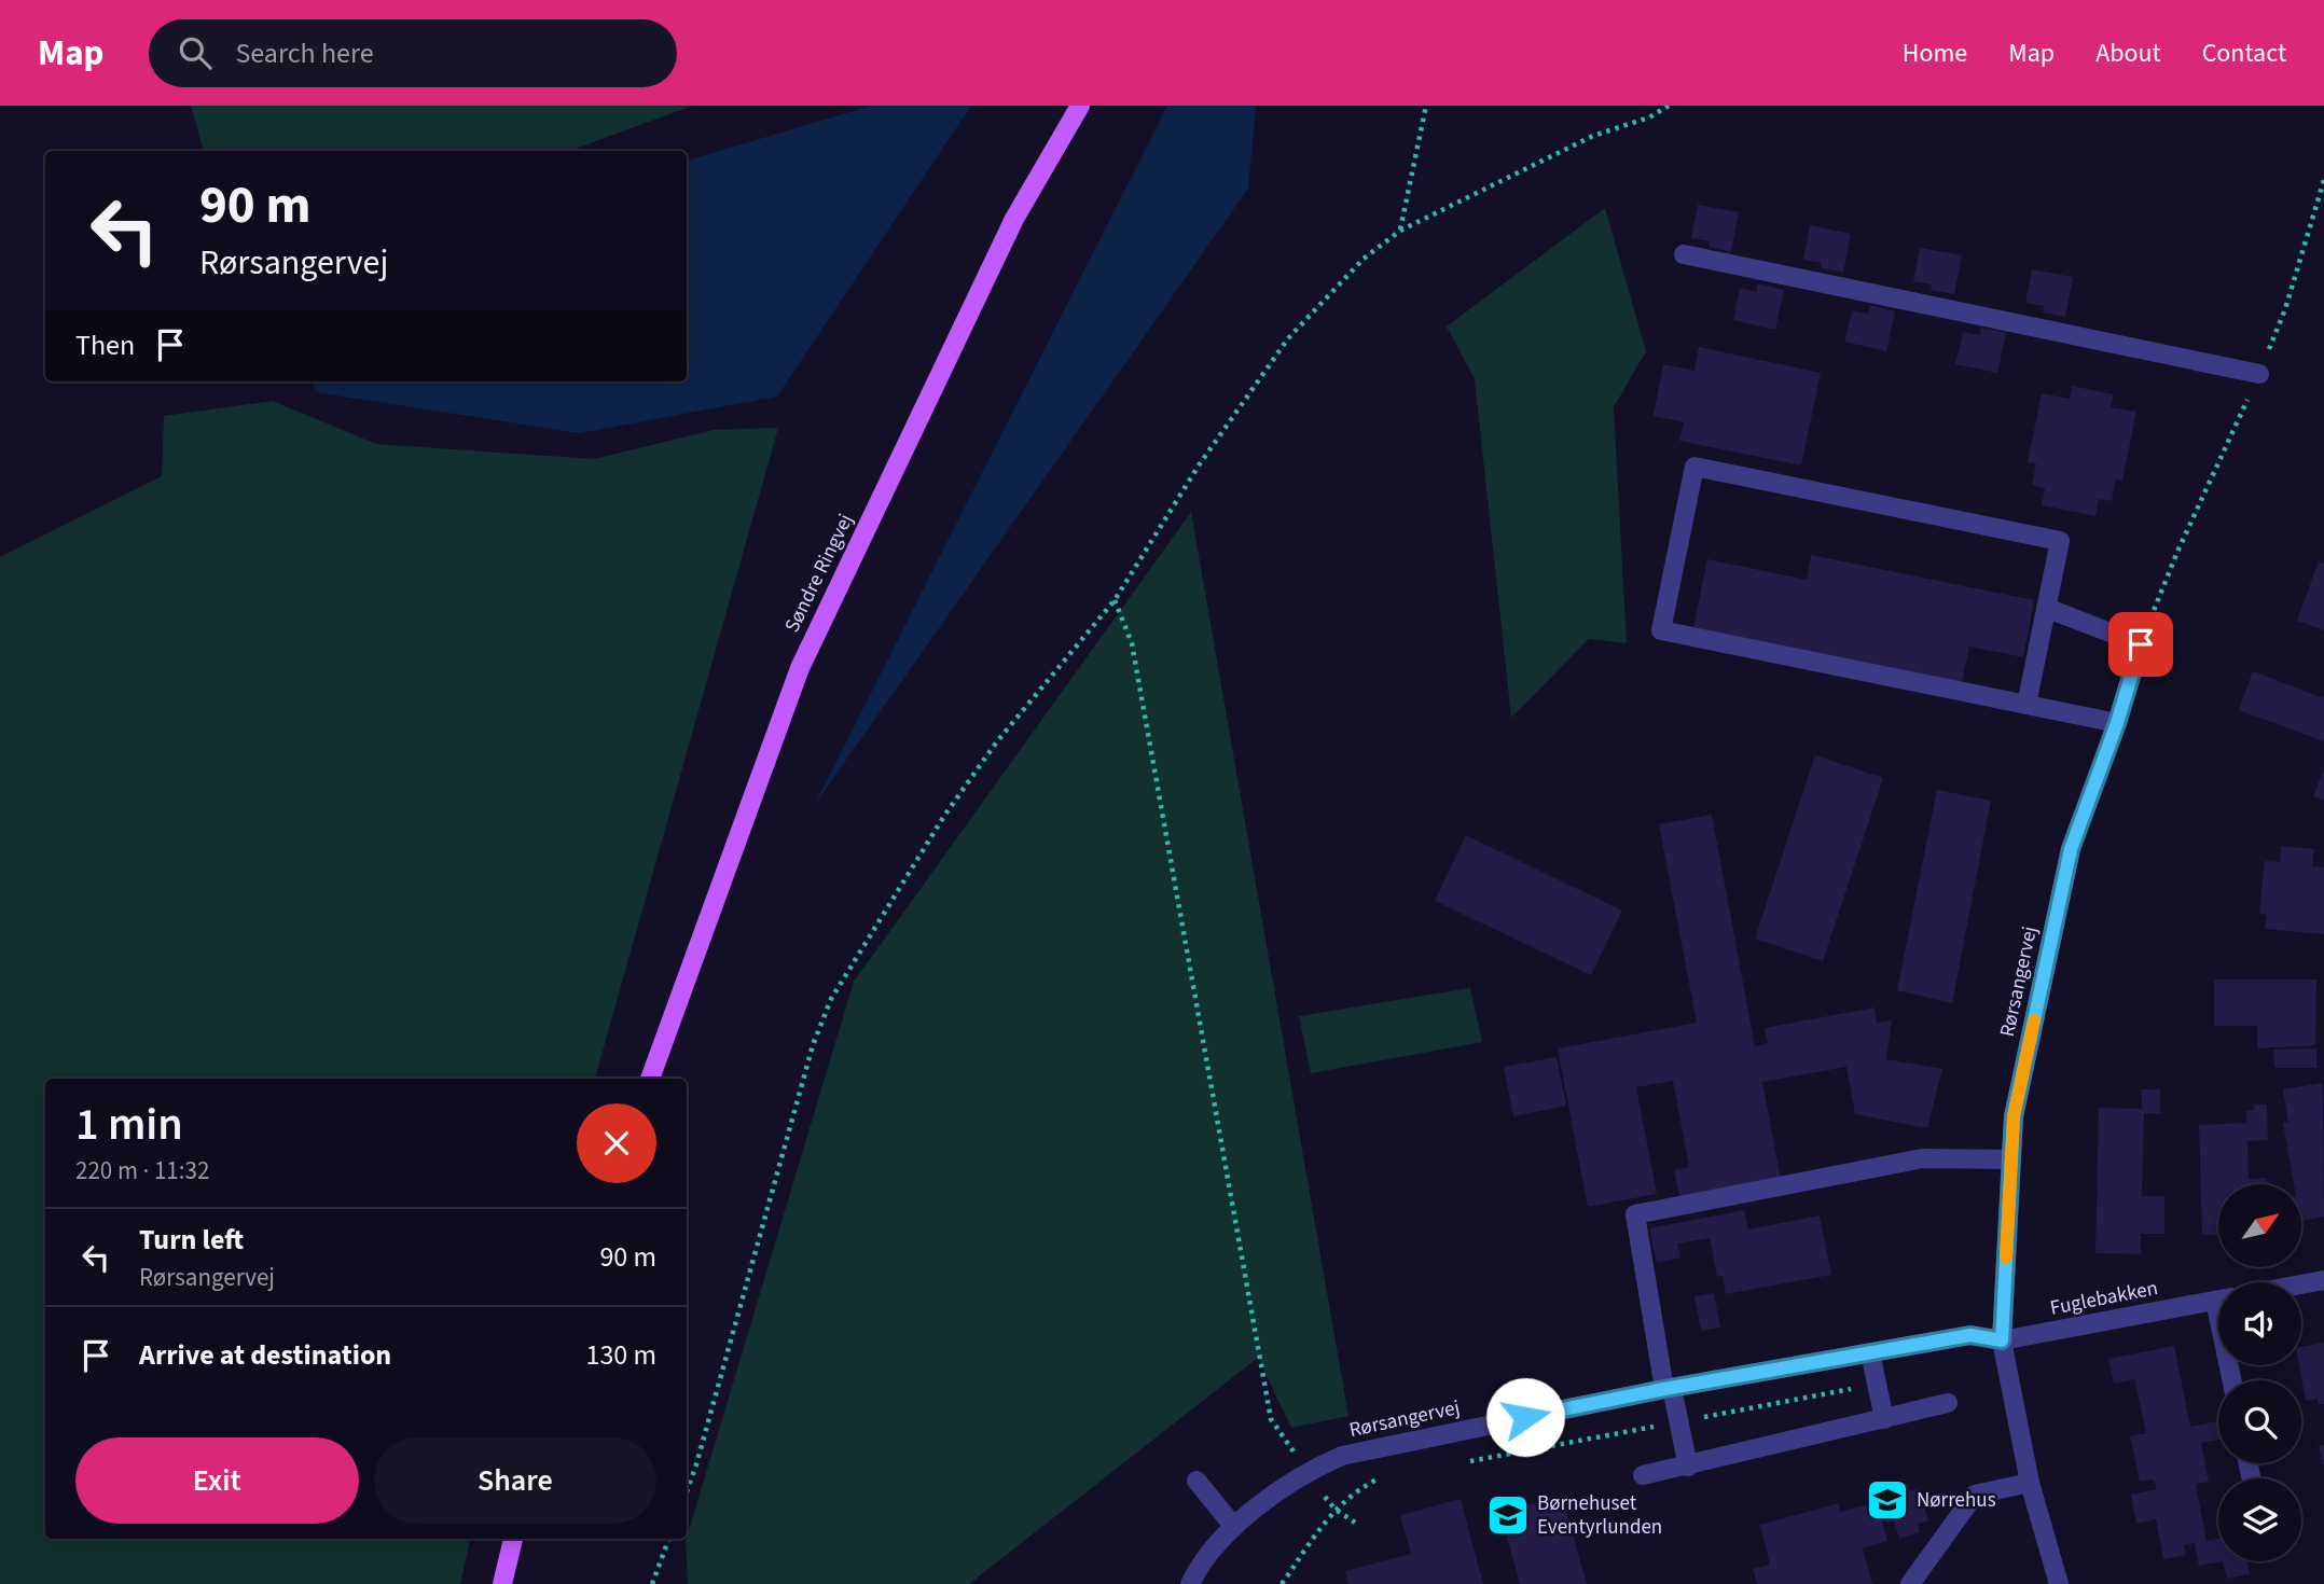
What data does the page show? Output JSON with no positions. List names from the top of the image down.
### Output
{
  "streets": {
    "main road": ["Søndre Ringvej"],
    "street": ["Rørsangervej", "Fuglebakken"]
  },
  "crossings": [
    ["Rørsangervej", "Fuglebakken"]
  ],
  "places": {
    "school or university": ["Nørrehus", "Børnehuset Eventyrlunden"]
  },
  "north": "top right",
  "page": {
    "header": "Map",
    "search": "Search here",
    "nav": [
      "Home",
      "Map",
      "About",
      "Contact"
    ],
    "turn": ["90 m", "Rørsangervej"],
    "then": "Then",
    "heading": ["1 min", "220 m · 11:32"],
    "list": [
      {
        "name": "Turn left",
        "note": "Rørsangervej",
        "value": "90 m"
      },
      {
        "name": "Arrive at destination",
        "value": "130 m"
      }
    ],
    "buttons": ["Exit", "Share"]
  }
}
